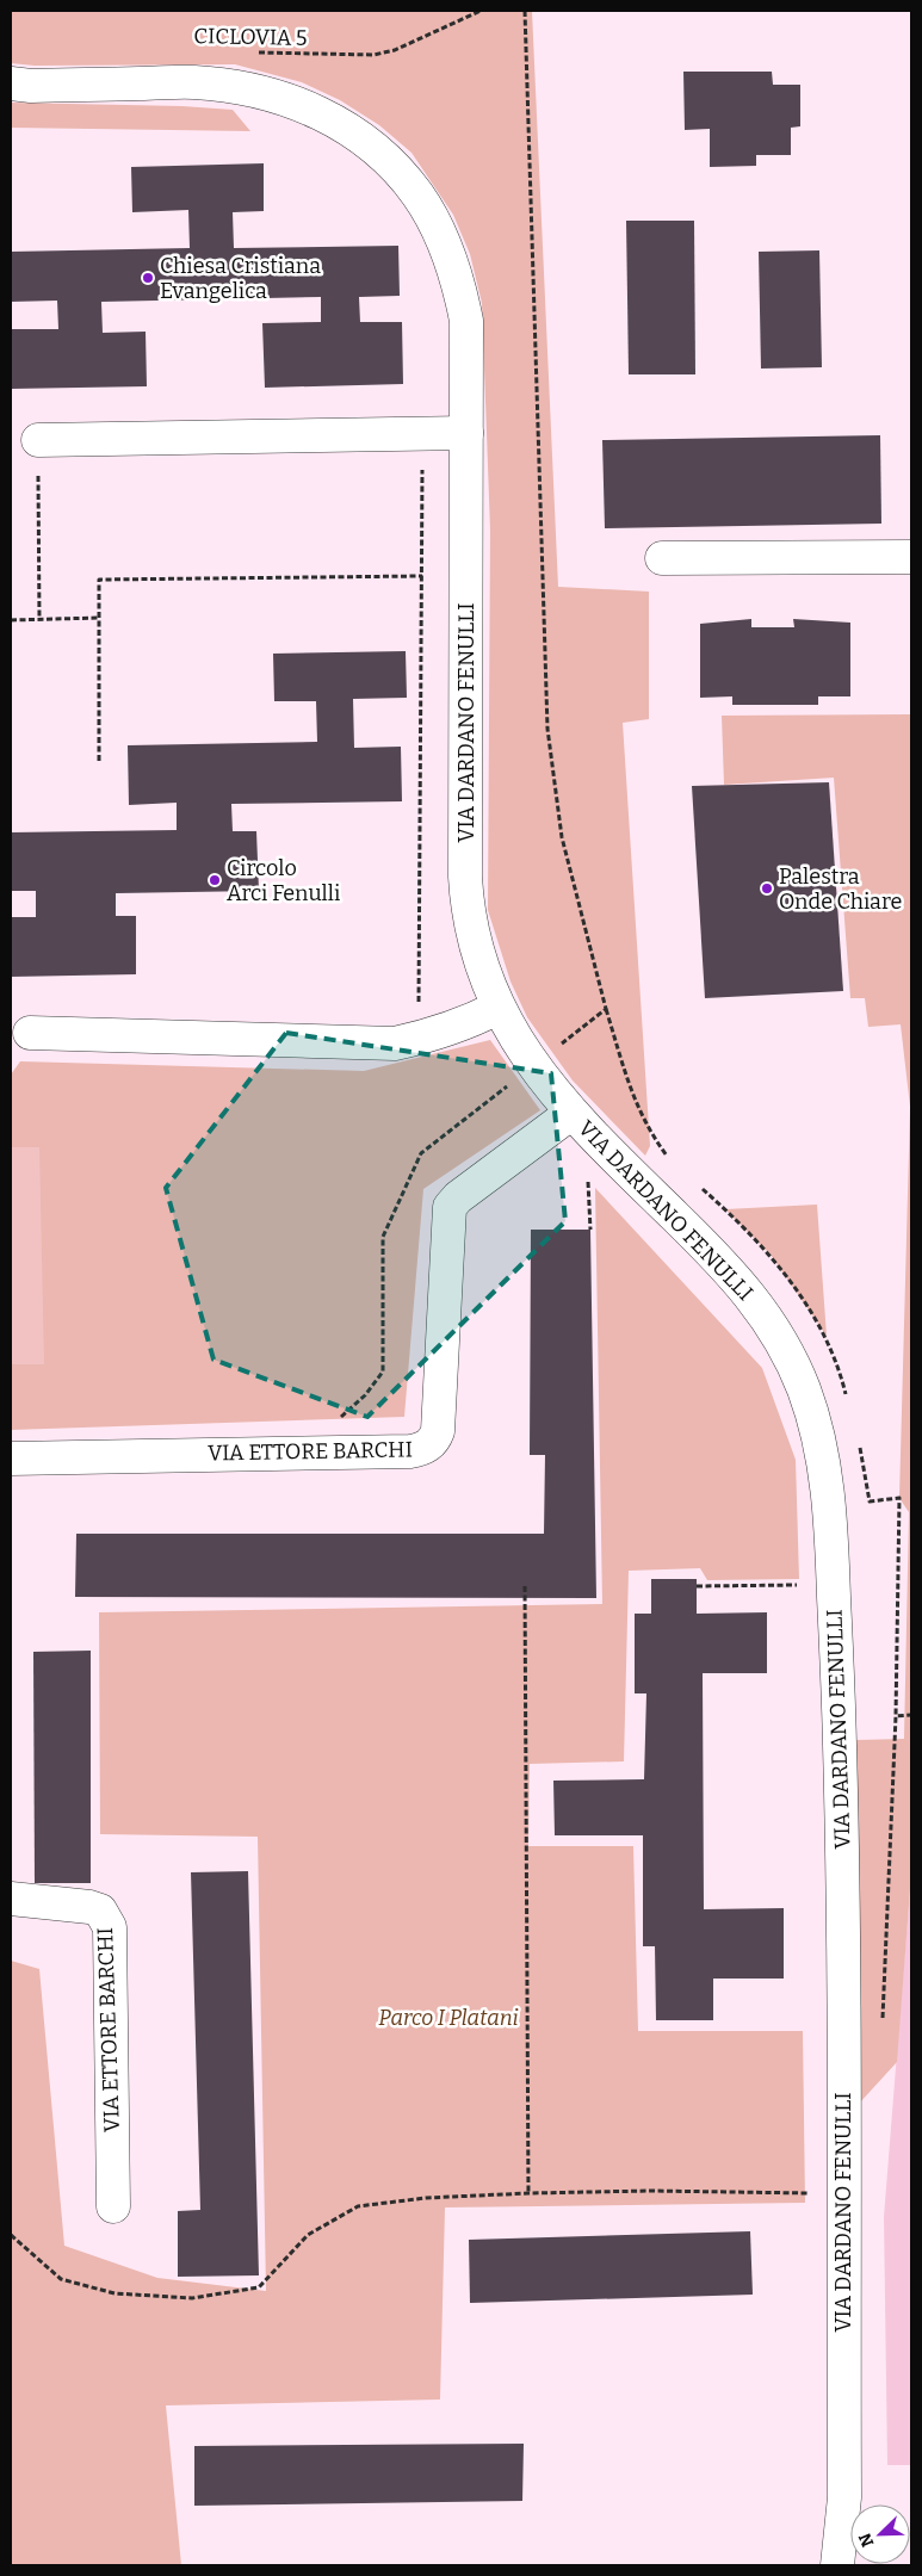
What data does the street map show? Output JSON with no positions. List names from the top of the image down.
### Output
{
  "streets": {
    "street": ["VIA DARDANO FENULLI", "VIA ETTORE BARCHI"],
    "path": ["CICLOVIA 5"]
  },
  "crossings": [
    ["VIA DARDANO FENULLI", "VIA ETTORE BARCHI"]
  ],
  "parks": ["Parco I Platani"],
  "places": ["Chiesa Cristiana Evangelica", "Circolo Arci Fenulli", "Palestra Onde Chiare"],
  "north": "bottom left"
}
